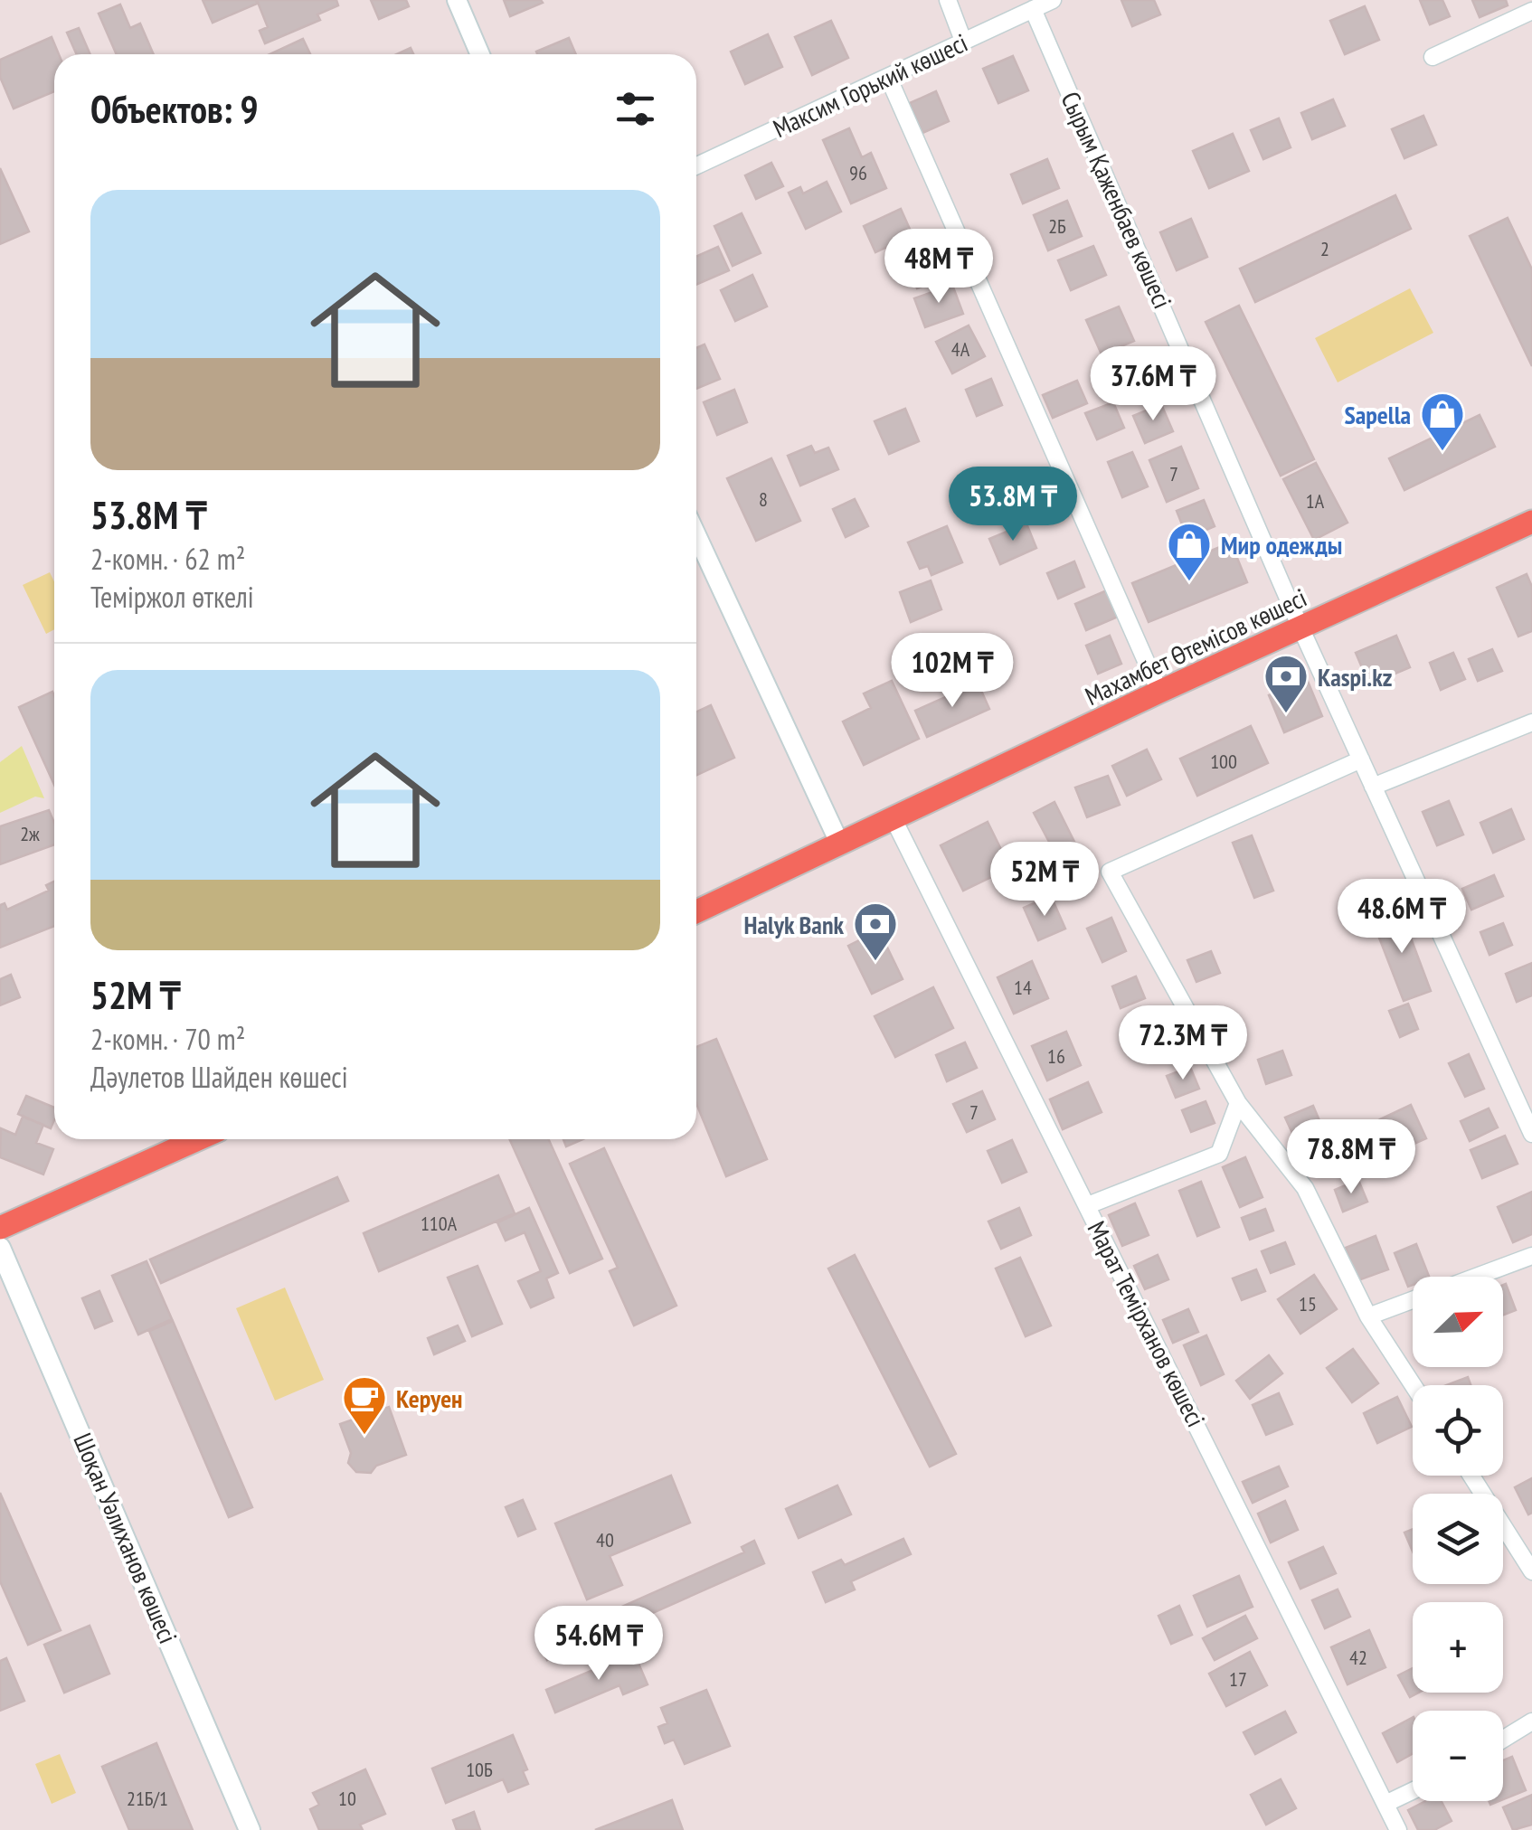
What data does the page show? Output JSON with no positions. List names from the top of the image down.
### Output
{
  "streets": {
    "main road": ["Махамбет Өтемісов көшесі", "Шоқан Уәлиханов көшесі"],
    "street": ["Максим Горький көшесі", "Сырым Қаженбаев көшесі", "Марат Темірханов көшесі"]
  },
  "crossings": [
    ["Максим Горький көшесі", "Сырым Қаженбаев көшесі"],
    ["Сырым Қаженбаев көшесі", "Махамбет Өтемісов көшесі"],
    ["Махамбет Өтемісов көшесі", "Марат Темірханов көшесі"]
  ],
  "places": {
    "shop": ["Sapella", "Мир одежды"],
    "bank": ["Kaspi.kz", "Halyk Bank"],
    "cafe": ["Керуен"]
  },
  "house_numbers": [
    "96",
    "2Б",
    "2",
    "4А",
    "7",
    "8",
    "1А",
    "100",
    "2ж",
    "14",
    "16",
    "7",
    "110А",
    "15",
    "40",
    "42",
    "17",
    "10Б",
    "21Б/1",
    "10"
  ],
  "north": "top right",
  "page": {
    "heading": "Объектов: 9",
    "list": [
      {
        "name": "53.8M ₸",
        "note": "2-комн. · 62 m² · Теміржол өткелі"
      },
      {
        "name": "52M ₸",
        "note": "2-комн. · 70 m² · Дәулетов Шайден көшесі"
      }
    ],
    "price": [
      "48M ₸",
      "37.6M ₸",
      "53.8M ₸",
      "102M ₸",
      "52M ₸",
      "48.6M ₸",
      "72.3M ₸",
      "78.8M ₸",
      "54.6M ₸"
    ],
    "map_buttons": ["+", "−"]
  }
}
